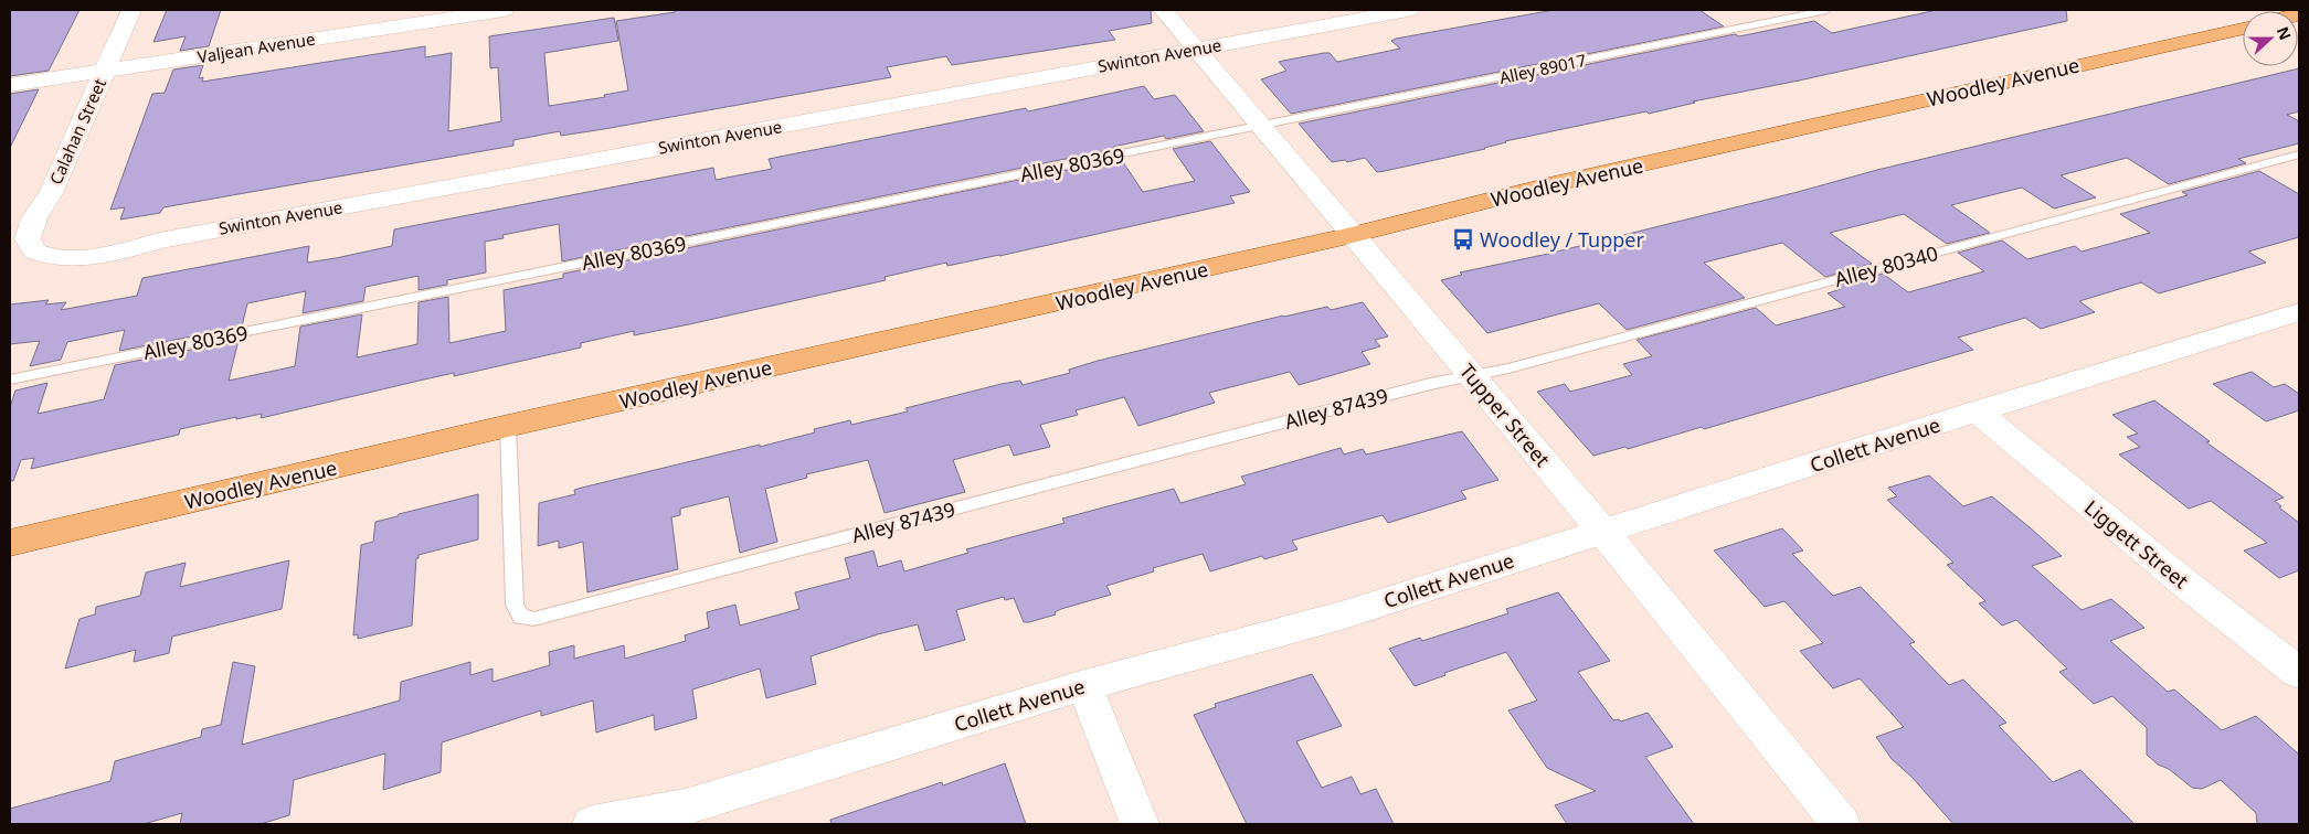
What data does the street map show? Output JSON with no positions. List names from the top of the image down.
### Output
{
  "streets": {
    "main road": ["Woodley Avenue"],
    "street": [
      "Valjean Avenue",
      "Swinton Avenue",
      "Calahan Street",
      "Tupper Street",
      "Collett Avenue",
      "Liggett Street"
    ],
    "lane": [
      "Alley 89017",
      "Alley 80369",
      "Alley 80340",
      "Alley 87439"
    ]
  },
  "crossings": [
    ["Valjean Avenue", "Calahan Street"],
    ["Swinton Avenue", "Calahan Street"],
    ["Swinton Avenue", "Tupper Street"],
    ["Alley 89017", "Alley 80369"],
    ["Alley 89017", "Tupper Street"],
    ["Woodley Avenue", "Alley 87439"],
    ["Woodley Avenue", "Tupper Street"],
    ["Alley 80369", "Tupper Street"],
    ["Alley 80340", "Alley 87439"],
    ["Alley 80340", "Tupper Street"],
    ["Alley 87439", "Tupper Street"],
    ["Tupper Street", "Collett Avenue"],
    ["Collett Avenue", "Liggett Street"]
  ],
  "places": {
    "bus stop": ["Woodley / Tupper"]
  },
  "north": "right"
}
